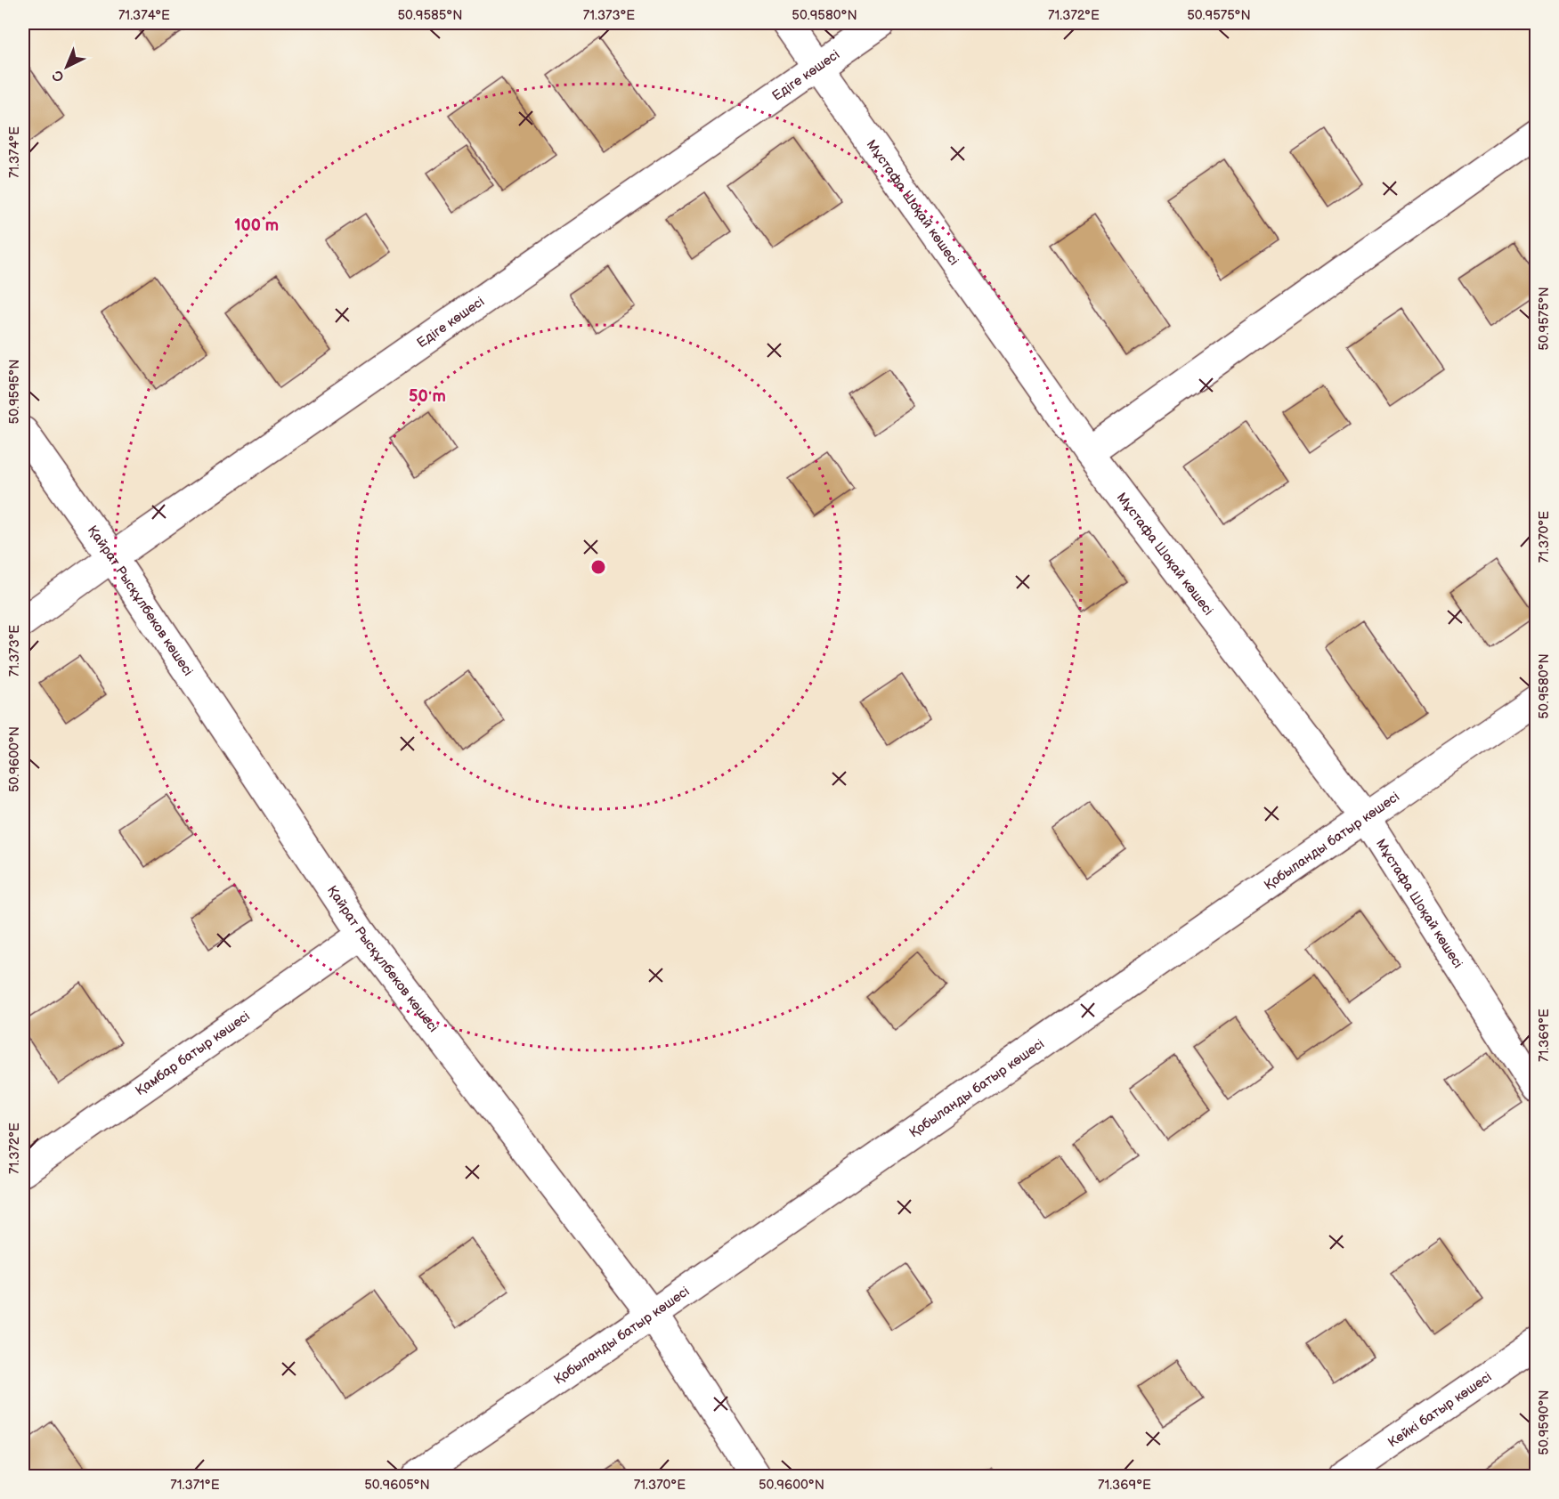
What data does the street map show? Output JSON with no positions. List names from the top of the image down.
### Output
{
  "streets": {
    "street": [
      "Едіге көшесі",
      "Мұстафа Шоқай көшесі",
      "Қайрат Рысқұлбеков көшесі",
      "Қобыланды батыр көшесі",
      "Қамбар батыр көшесі",
      "Кейкі батыр көшесі"
    ]
  },
  "crossings": [
    ["Едіге көшесі", "Мұстафа Шоқай көшесі"],
    ["Едіге көшесі", "Қайрат Рысқұлбеков көшесі"],
    ["Мұстафа Шоқай көшесі", "Қобыланды батыр көшесі"],
    ["Қайрат Рысқұлбеков көшесі", "Қобыланды батыр көшесі"],
    ["Қайрат Рысқұлбеков көшесі", "Қамбар батыр көшесі"]
  ],
  "north": "bottom left",
  "coordinates": [
    "71.374°E",
    "50.9585°N",
    "71.373°E",
    "50.9580°N",
    "71.372°E",
    "50.9575°N",
    "50.9595°N",
    "71.370°E",
    "50.9600°N",
    "71.369°E",
    "50.9590°N",
    "71.371°E",
    "50.9605°N"
  ],
  "rings": ["100 m", "50 m"]
}
